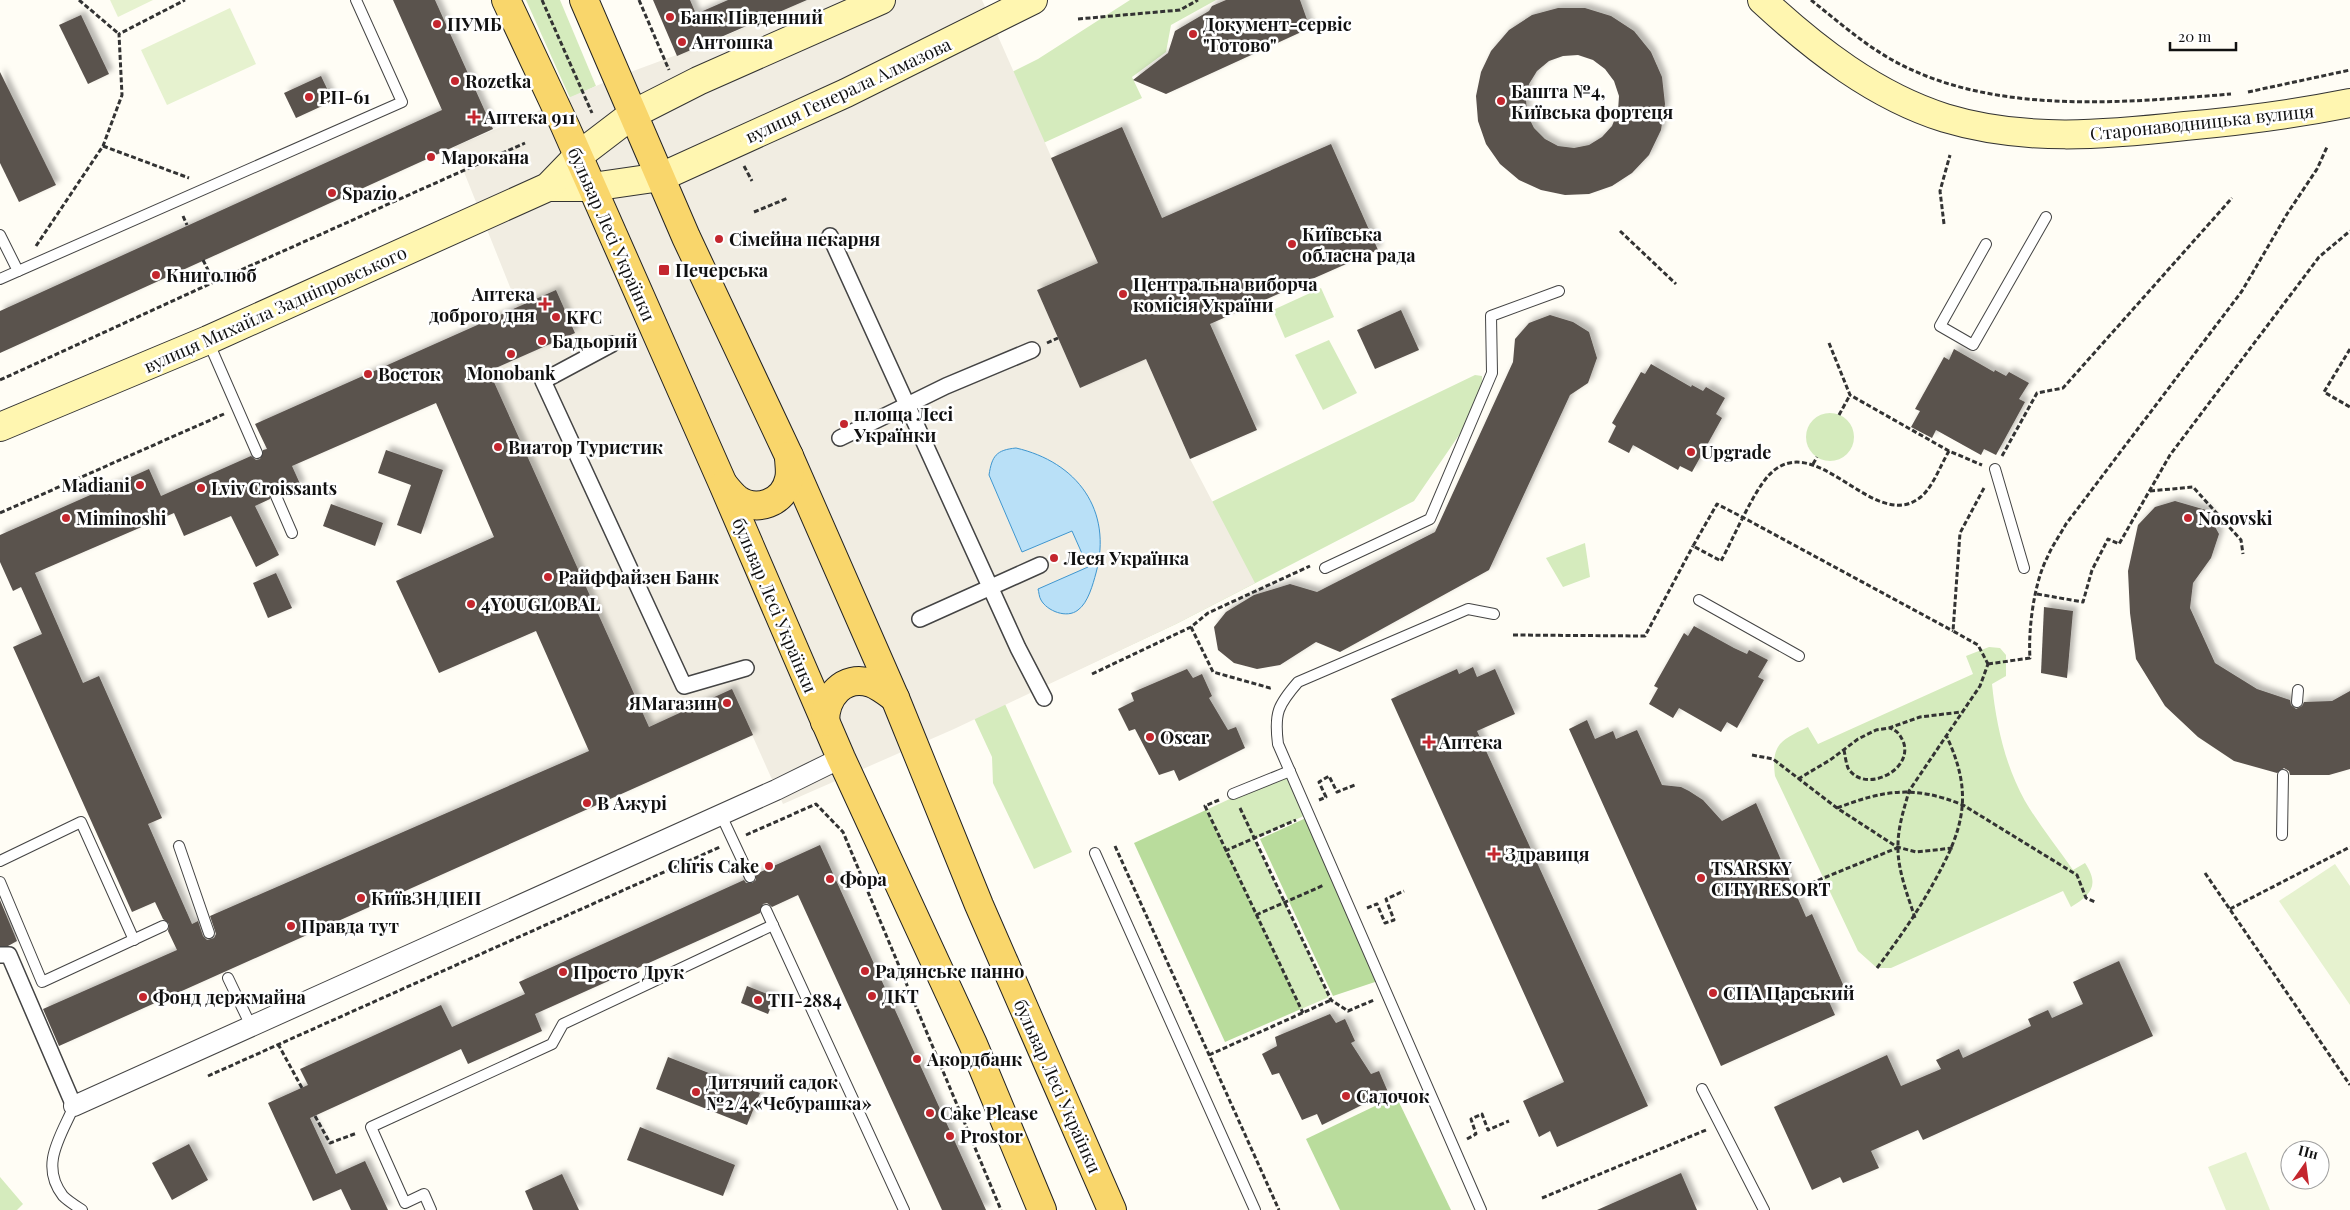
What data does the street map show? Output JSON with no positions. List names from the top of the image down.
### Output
{
  "streets": {
    "main road": [
      "вулиця Генерала Алмазова",
      "Старонаводницька вулиця",
      "бульвар Лесі Українки",
      "вулиця Михайла Задніпровського"
    ]
  },
  "crossings": [
    ["вулиця Генерала Алмазова", "бульвар Лесі Українки"],
    ["бульвар Лесі Українки", "вулиця Михайла Задніпровського"]
  ],
  "places": {
    "other": [
      "Банк Пiвденний",
      "ПУМБ",
      "Документ-сервіс \"Готово\"",
      "Антошка",
      "Rozetka",
      "РП-61",
      "Башта №4, Київська фортеця",
      "Марокана",
      "Spazio",
      "Сімейна пекарня",
      "Київська обласна рада",
      "Книголюб",
      "Центральна виборча комісія України",
      "KFC",
      "Бадьорий",
      "Monobank",
      "Восток",
      "площа Лесі Українки",
      "Виатор Туристик",
      "Upgrade",
      "Madiani",
      "Lviv Croissants",
      "Miminoshi",
      "Nosovski",
      "Леся Українка",
      "Райффайзен Банк",
      "4YOUGLOBAL",
      "ЯМагазин",
      "Oscar",
      "В Ажурі",
      "Chris Cake",
      "TSARSKY CITY RESORT",
      "Фора",
      "КиївЗНДІЕП",
      "Правда тут",
      "Радянське панно",
      "Просто Друк",
      "СПА Царський",
      "ДКТ",
      "Фонд держмайна",
      "ТП-2884",
      "Акордбанк",
      "Дитячий садок №2/4 «Чебурашка»",
      "Садочок",
      "Cake Please",
      "Prostor"
    ],
    "health": [
      "Аптека 911",
      "Аптека доброго дня",
      "Аптека",
      "Здравиця"
    ],
    "transit": ["Печерська"]
  },
  "scale_bar": "20 m",
  "north": "top"
}
